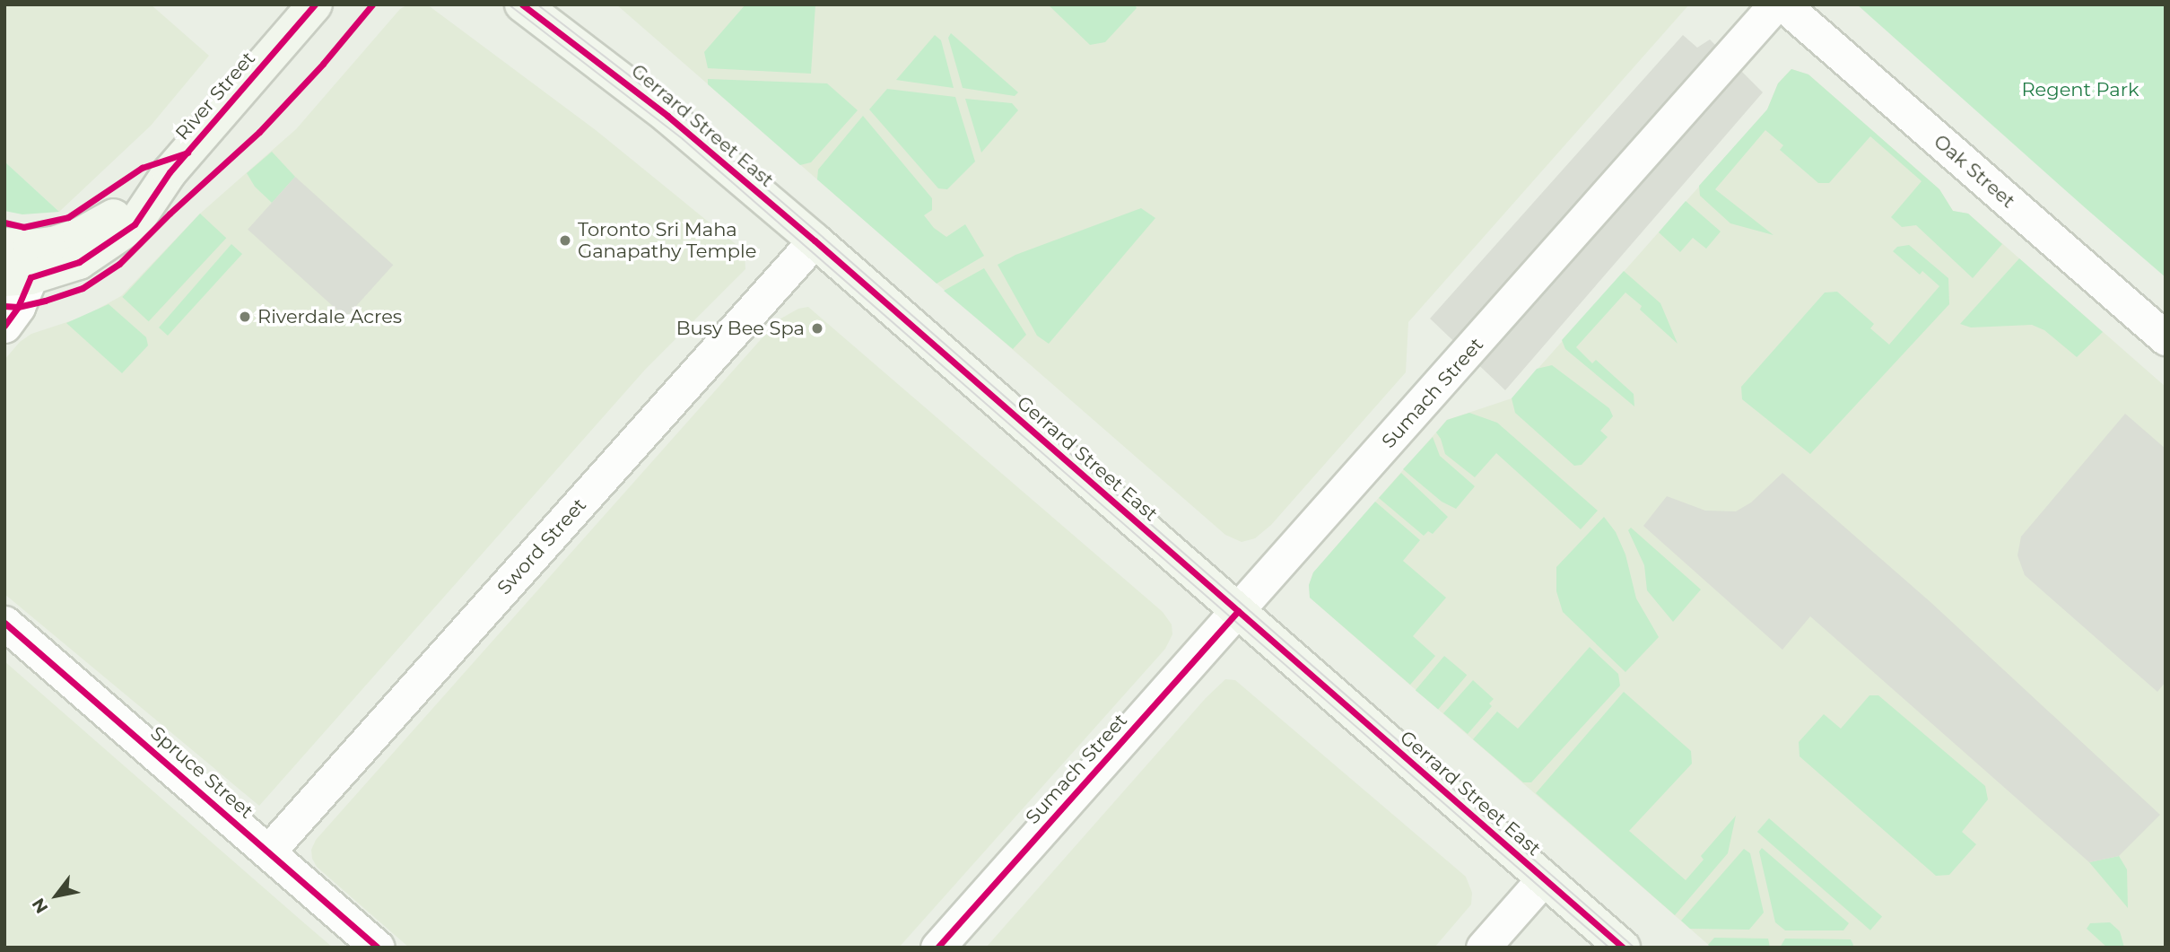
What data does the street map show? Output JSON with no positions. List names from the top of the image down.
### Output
{
  "streets": {
    "main road": ["River Street", "Gerrard Street East"],
    "street": [
      "Oak Street",
      "Sumach Street",
      "Sword Street",
      "Spruce Street"
    ]
  },
  "crossings": [
    ["Gerrard Street East", "Sumach Street"],
    ["Gerrard Street East", "Sword Street"],
    ["Sword Street", "Spruce Street"]
  ],
  "parks": ["Regent Park"],
  "places": ["Toronto Sri Maha Ganapathy Temple", "Riverdale Acres", "Busy Bee Spa"],
  "north": "bottom left"
}
